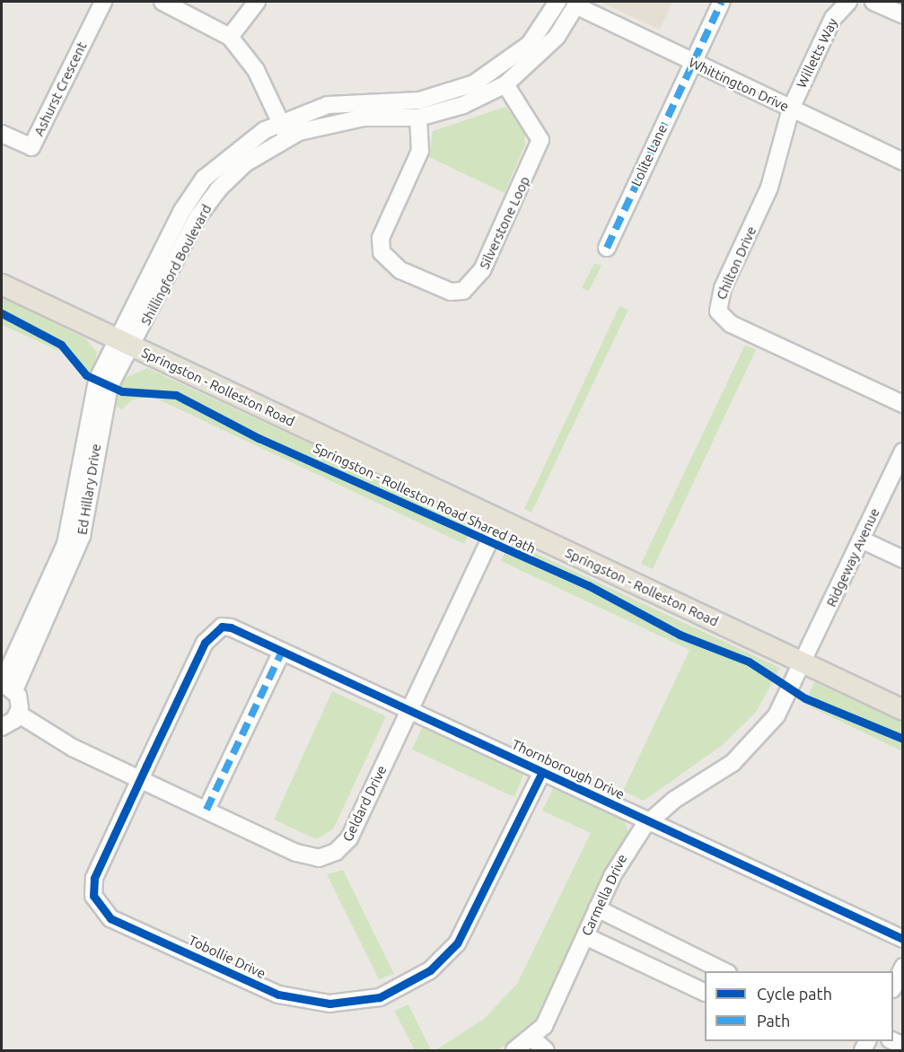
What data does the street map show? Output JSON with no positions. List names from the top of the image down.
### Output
{
  "streets": {
    "main road": ["Springston - Rolleston Road"],
    "street": [
      "Willetts Way",
      "Whittington Drive",
      "Ashurst Crescent",
      "Lolite Lane",
      "Silverstone Loop",
      "Chilton Drive",
      "Shillingford Boulevard",
      "Ed Hillary Drive",
      "Ridgeway Avenue",
      "Thornborough Drive",
      "Geldard Drive",
      "Carmella Drive",
      "Tobollie Drive"
    ],
    "cycle path": ["Springston - Rolleston Road Shared Path"]
  },
  "crossings": [
    ["Willetts Way", "Whittington Drive"],
    ["Willetts Way", "Chilton Drive"],
    ["Whittington Drive", "Lolite Lane"],
    ["Whittington Drive", "Chilton Drive"],
    ["Whittington Drive", "Shillingford Boulevard"],
    ["Silverstone Loop", "Shillingford Boulevard"],
    ["Shillingford Boulevard", "Springston - Rolleston Road"],
    ["Shillingford Boulevard", "Ed Hillary Drive"],
    ["Springston - Rolleston Road", "Ed Hillary Drive"],
    ["Springston - Rolleston Road", "Ridgeway Avenue"],
    ["Springston - Rolleston Road", "Geldard Drive"],
    ["Springston - Rolleston Road", "Carmella Drive"],
    ["Ridgeway Avenue", "Carmella Drive"],
    ["Thornborough Drive", "Geldard Drive"],
    ["Thornborough Drive", "Carmella Drive"],
    ["Thornborough Drive", "Tobollie Drive"],
    ["Geldard Drive", "Tobollie Drive"]
  ],
  "legend": ["Cycle path", "Path"]
}
